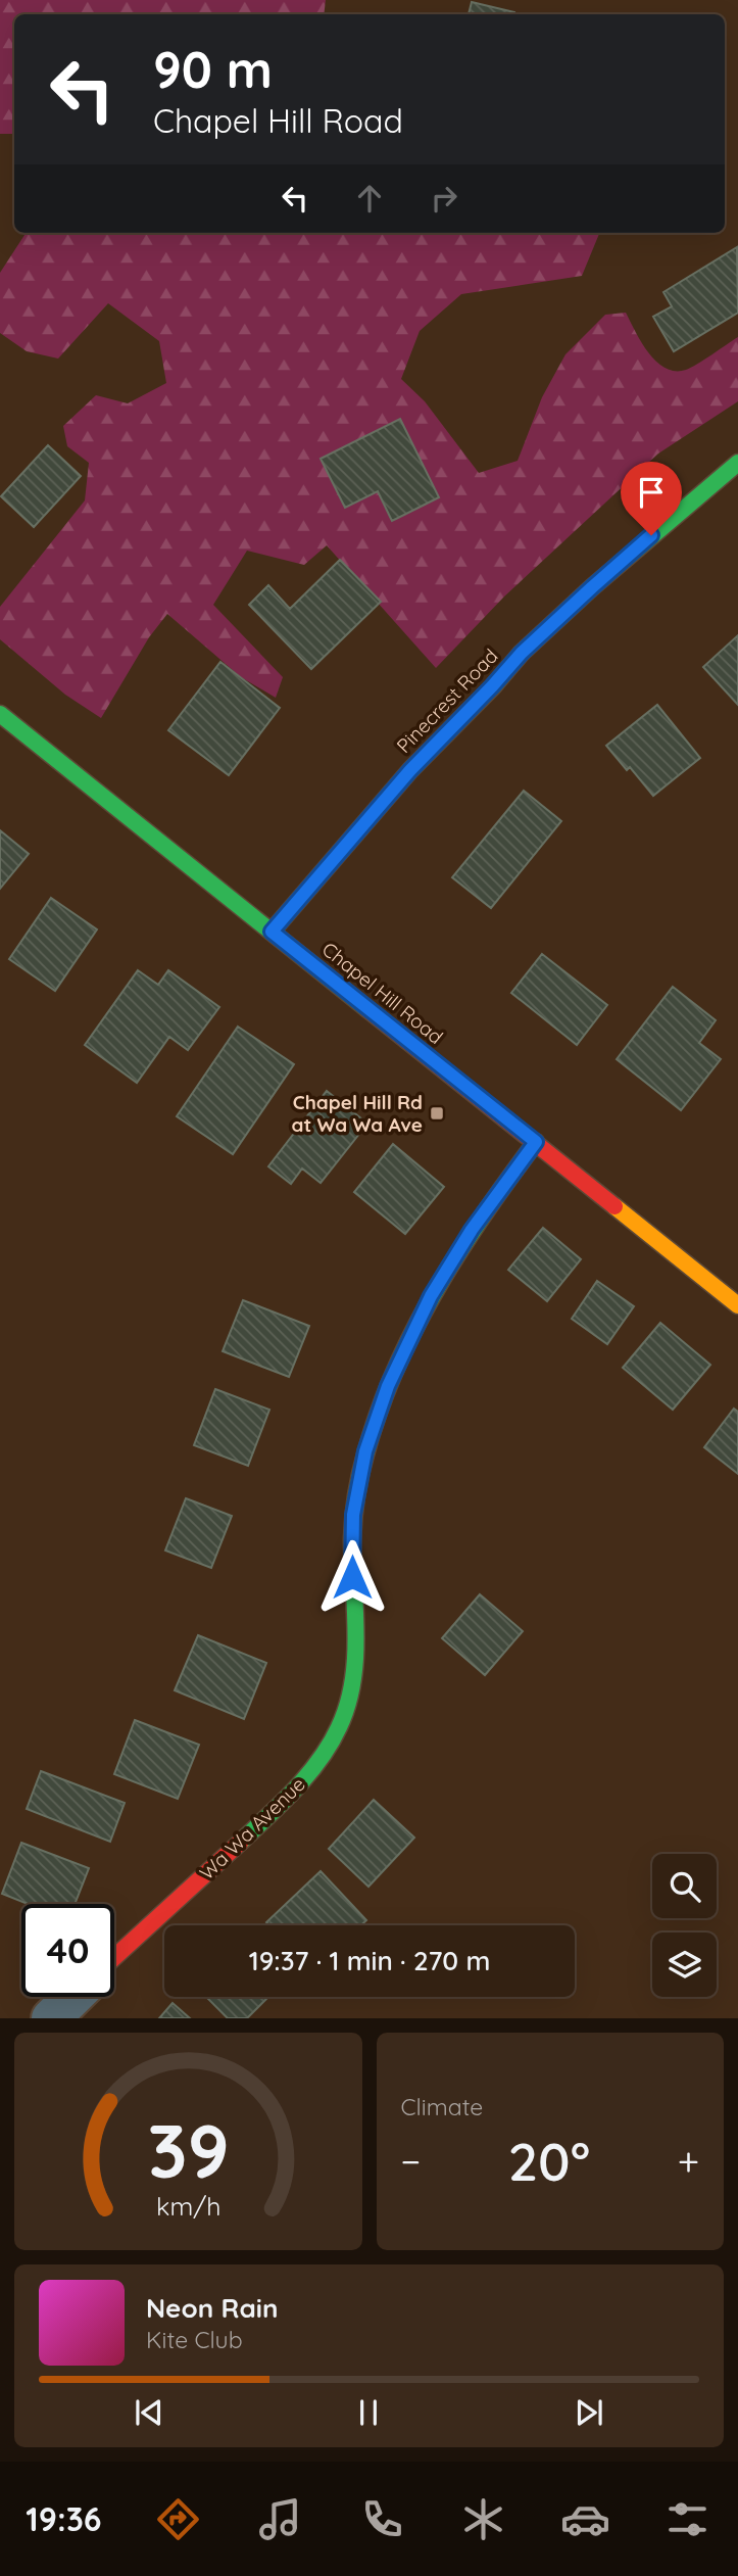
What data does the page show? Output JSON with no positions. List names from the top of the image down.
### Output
{
  "streets": {
    "street": ["Pinecrest Road", "Chapel Hill Road", "Wa Wa Avenue"]
  },
  "crossings": [
    ["Pinecrest Road", "Chapel Hill Road"],
    ["Chapel Hill Road", "Wa Wa Avenue"]
  ],
  "places": {
    "transit": ["Chapel Hill Rd at Wa Wa Ave"]
  },
  "page": {
    "turn": ["90 m", "Chapel Hill Road"],
    "limit": "40",
    "trip": "19:37 · 1 min · 270 m",
    "tile": "Climate",
    "heat": ["−", "20°", "+"],
    "song": ["Neon Rain", "Kite Club"],
    "tabs": "19:36",
    "gauge": ["39", "km/h"]
  }
}
